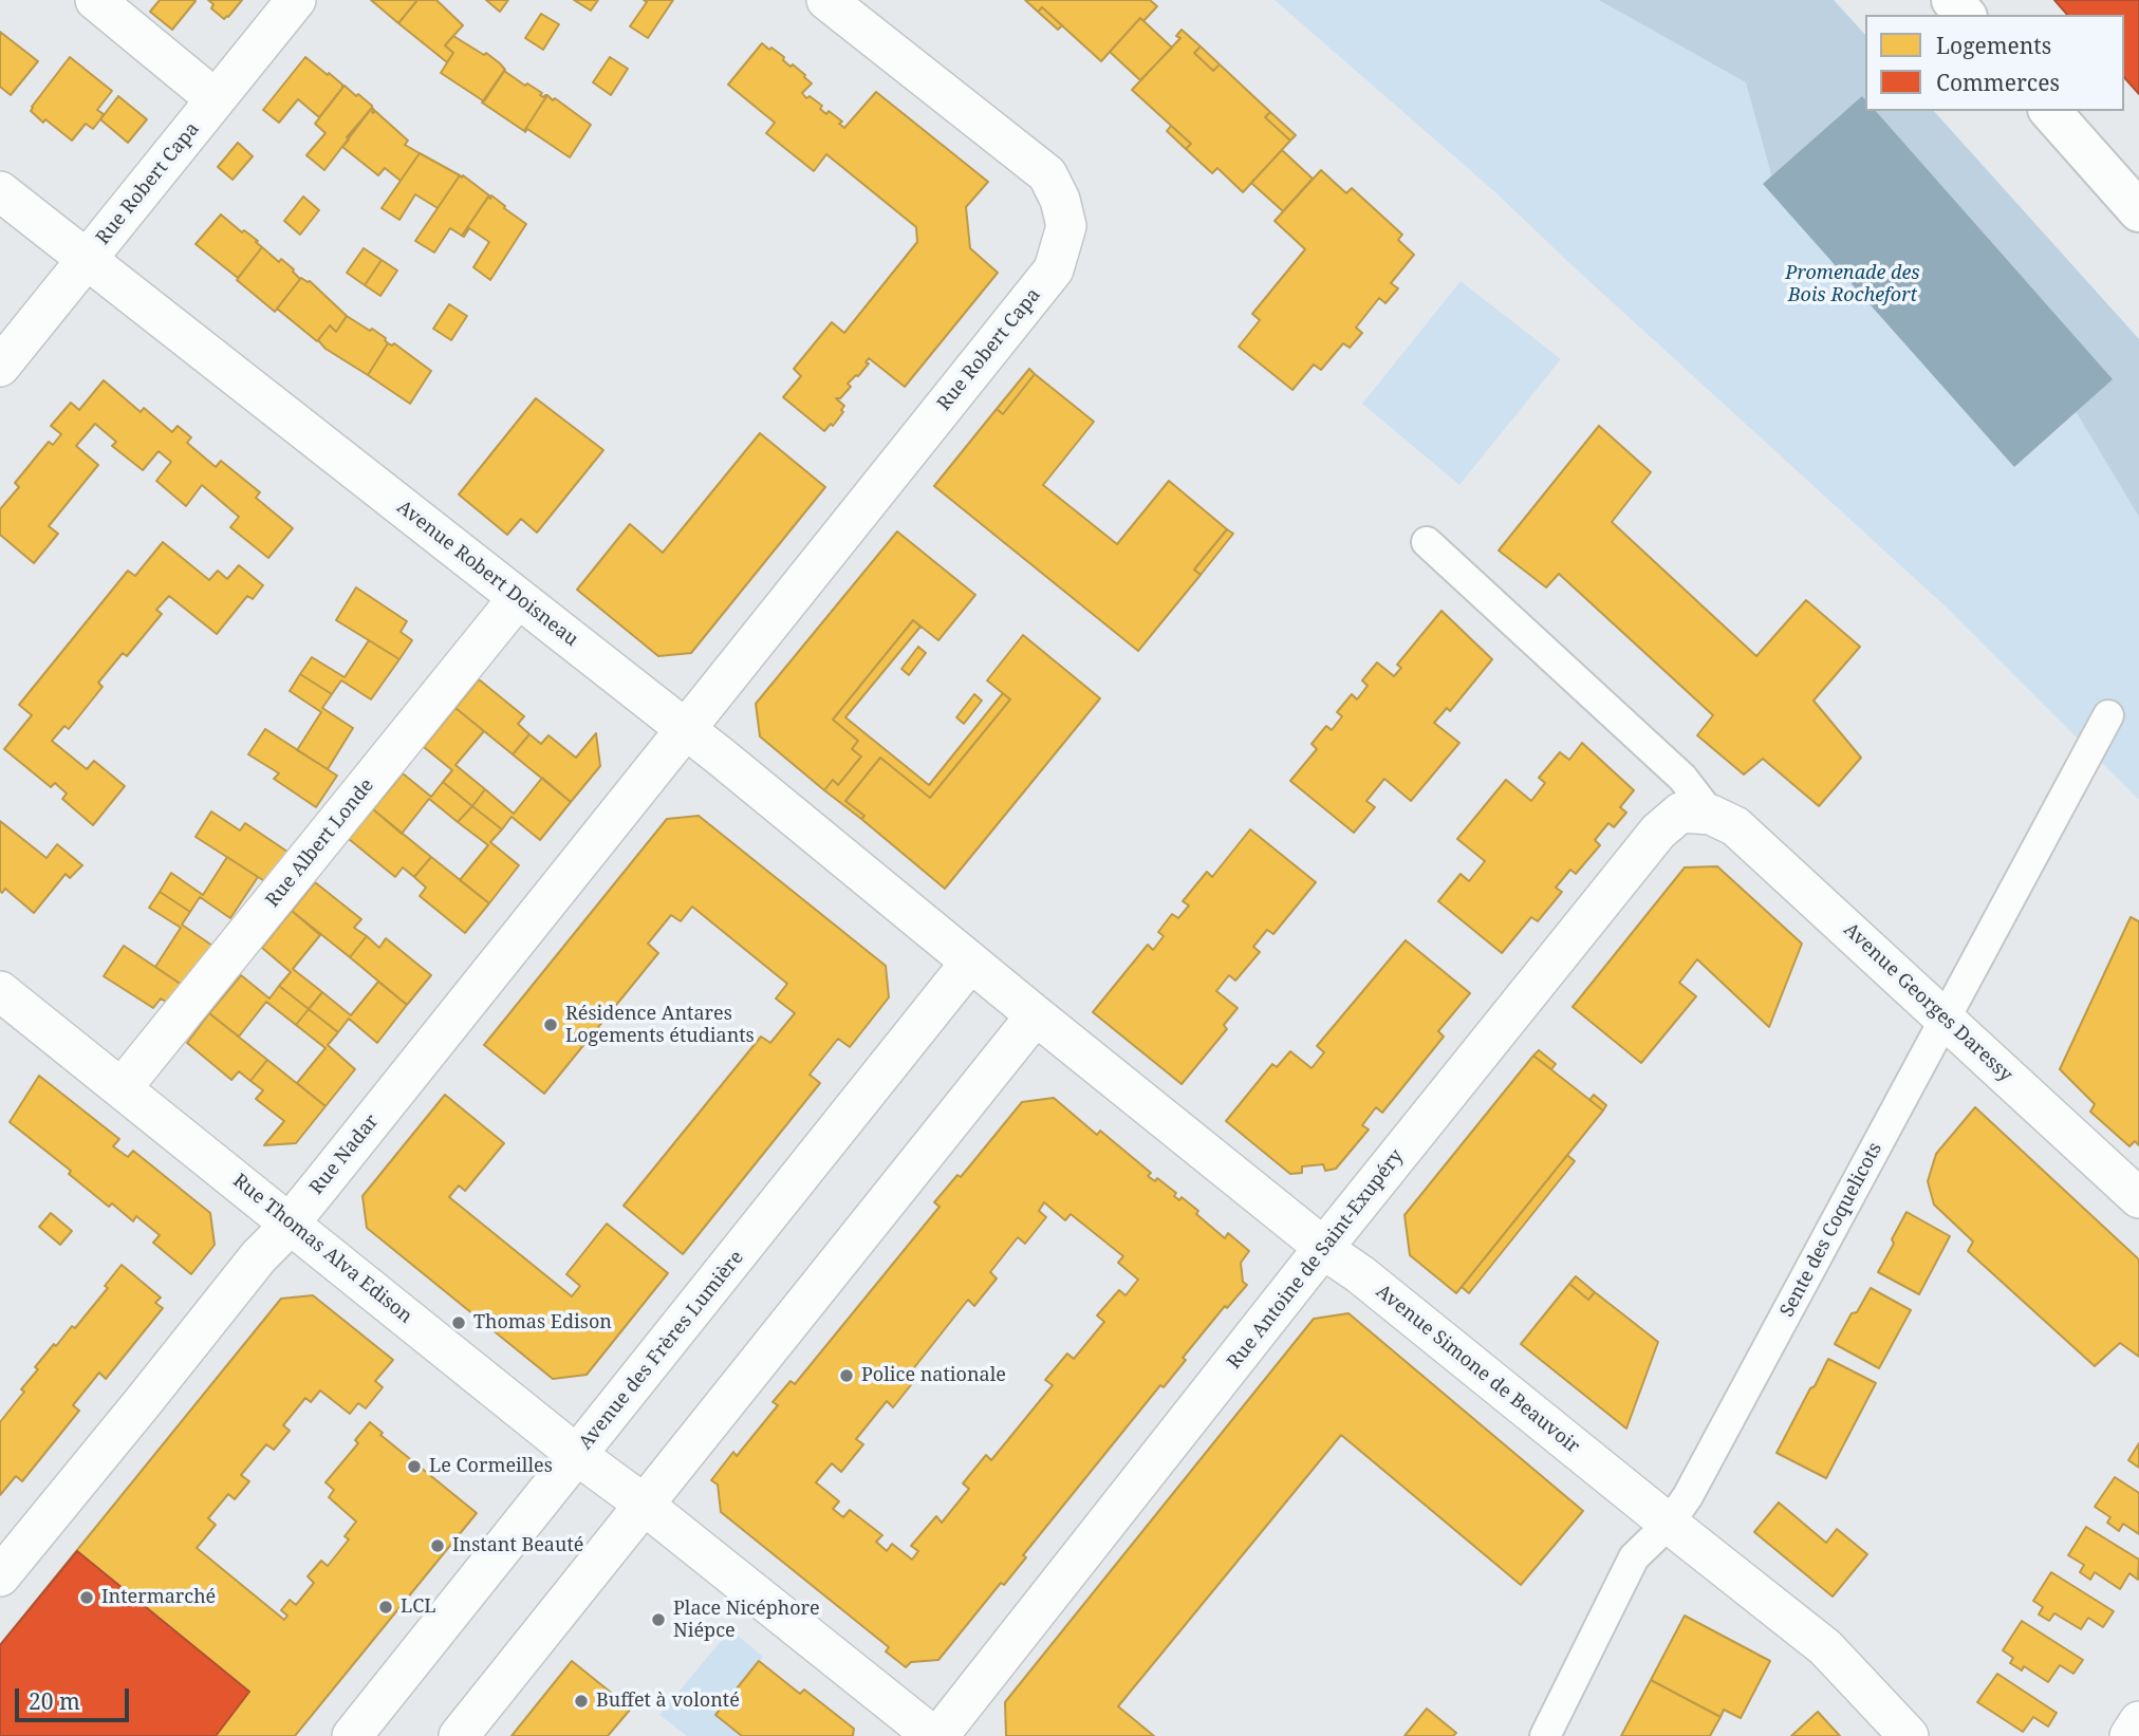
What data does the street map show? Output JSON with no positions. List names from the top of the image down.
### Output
{
  "streets": {
    "street": [
      "Rue Robert Capa",
      "Avenue Robert Doisneau",
      "Rue Albert Londe",
      "Avenue Georges Daressy",
      "Rue Nadar",
      "Sente des Coquelicots",
      "Rue Thomas Alva Edison",
      "Rue Antoine de Saint-Exupéry",
      "Avenue des Frères Lumière",
      "Avenue Simone de Beauvoir"
    ]
  },
  "crossings": [
    ["Rue Robert Capa", "Avenue Robert Doisneau"],
    ["Rue Robert Capa", "Rue Nadar"],
    ["Avenue Robert Doisneau", "Rue Albert Londe"],
    ["Avenue Robert Doisneau", "Rue Nadar"],
    ["Avenue Robert Doisneau", "Avenue des Frères Lumière"],
    ["Avenue Robert Doisneau", "Avenue Simone de Beauvoir"],
    ["Rue Albert Londe", "Rue Thomas Alva Edison"],
    ["Avenue Georges Daressy", "Sente des Coquelicots"],
    ["Avenue Georges Daressy", "Rue Antoine de Saint-Exupéry"],
    ["Rue Nadar", "Rue Thomas Alva Edison"],
    ["Sente des Coquelicots", "Avenue Simone de Beauvoir"],
    ["Rue Thomas Alva Edison", "Avenue des Frères Lumière"],
    ["Rue Antoine de Saint-Exupéry", "Avenue Simone de Beauvoir"]
  ],
  "parks": ["Promenade des Bois Rochefort"],
  "places": [
    "Résidence Antares Logements étudiants",
    "Thomas Edison",
    "Police nationale",
    "Le Cormeilles",
    "Instant Beauté",
    "Intermarché",
    "LCL",
    "Place Nicéphore Niépce",
    "Buffet à volonté"
  ],
  "legend": ["Logements", "Commerces"],
  "scale_bar": "20 m"
}
